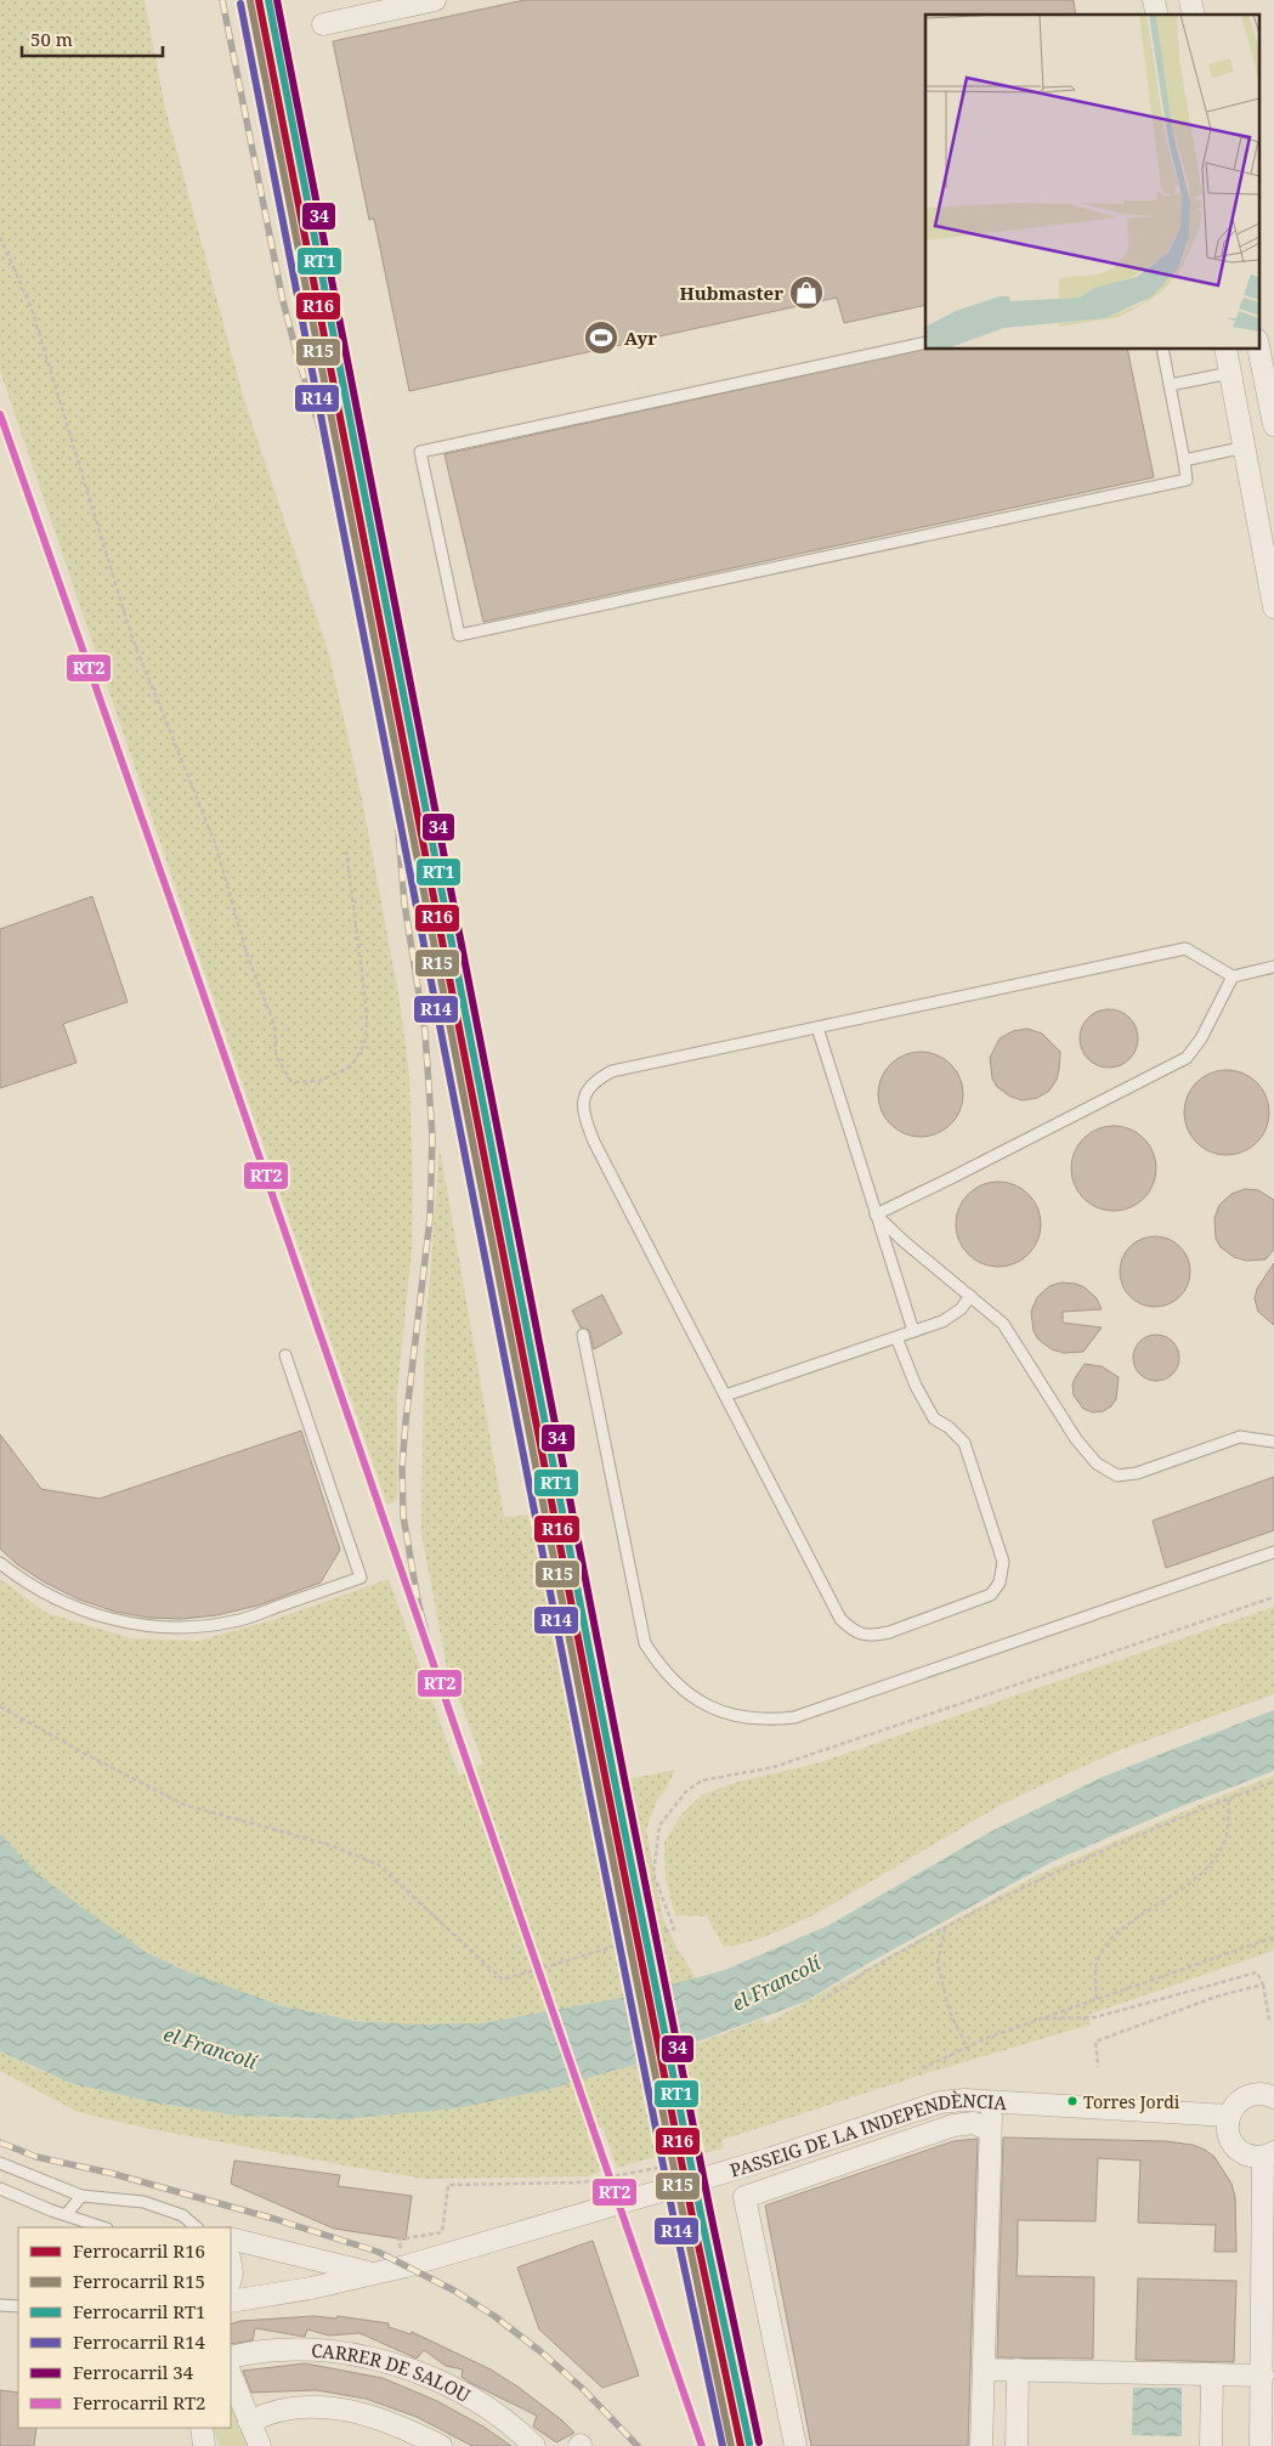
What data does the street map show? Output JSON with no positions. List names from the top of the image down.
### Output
{
  "streets": {
    "street": ["PASSEIG DE LA INDEPENDÈNCIA", "CARRER DE SALOU"]
  },
  "water": ["el Francolí"],
  "places": {
    "shop": ["Hubmaster"],
    "sports": ["Ayr"],
    "other": ["Torres Jordi"]
  },
  "lines": [
    "rail line R16",
    "rail line RT1",
    "rail line 34",
    "rail line R15",
    "rail line R14",
    "rail line RT2"
  ],
  "legend": [
    "Ferrocarril R16",
    "Ferrocarril R15",
    "Ferrocarril RT1",
    "Ferrocarril R14",
    "Ferrocarril 34",
    "Ferrocarril RT2"
  ],
  "scale_bar": "50 m"
}
